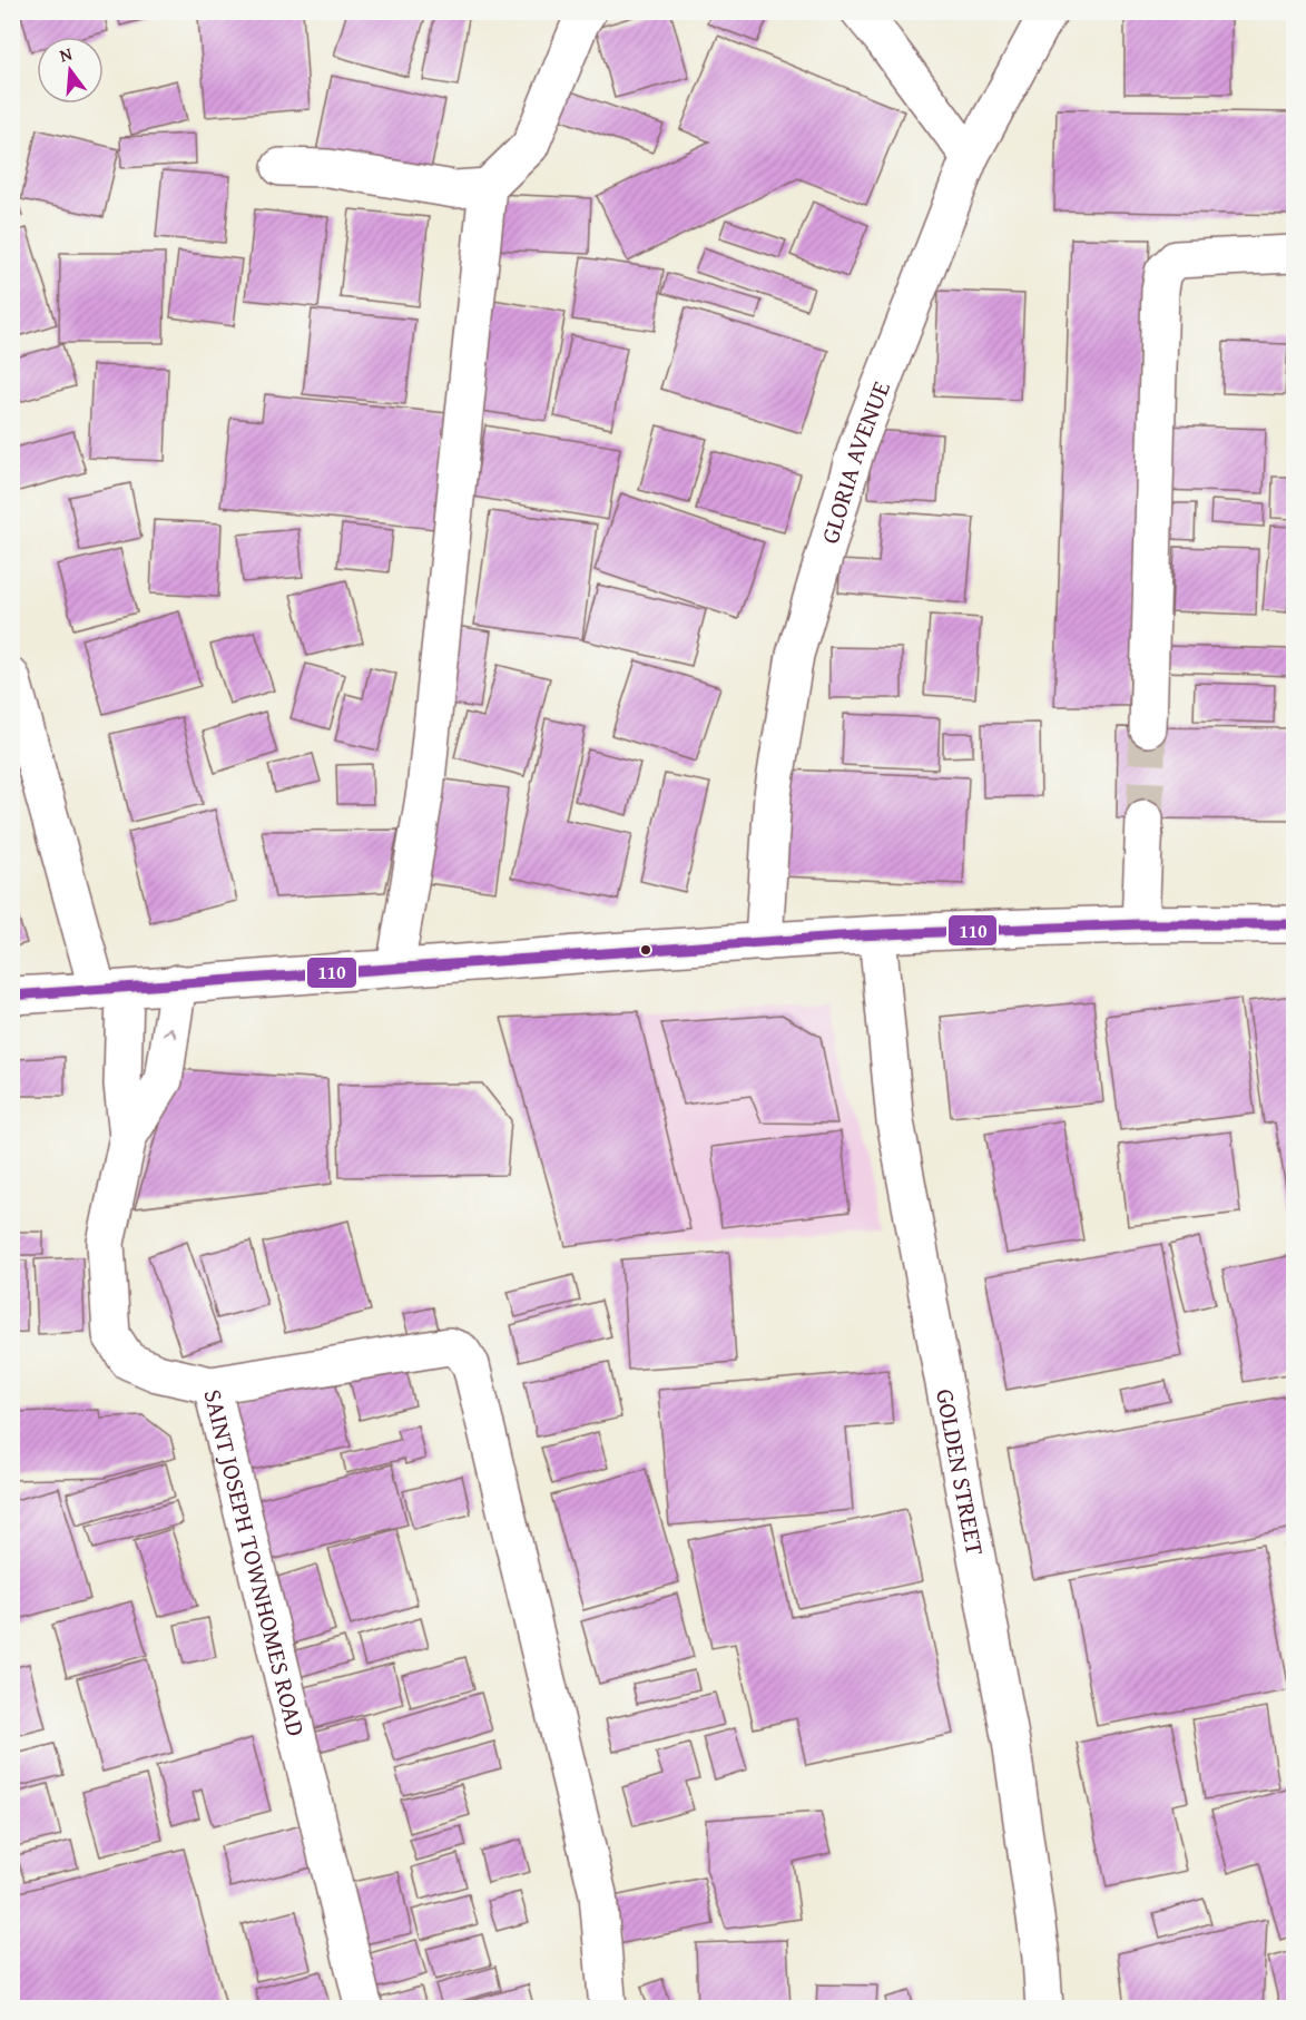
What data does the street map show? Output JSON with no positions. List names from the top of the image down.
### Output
{
  "streets": {
    "street": ["GLORIA AVENUE", "GOLDEN STREET", "SAINT JOSEPH TOWNHOMES ROAD"]
  },
  "lines": ["transit line 110"],
  "north": "top"
}
